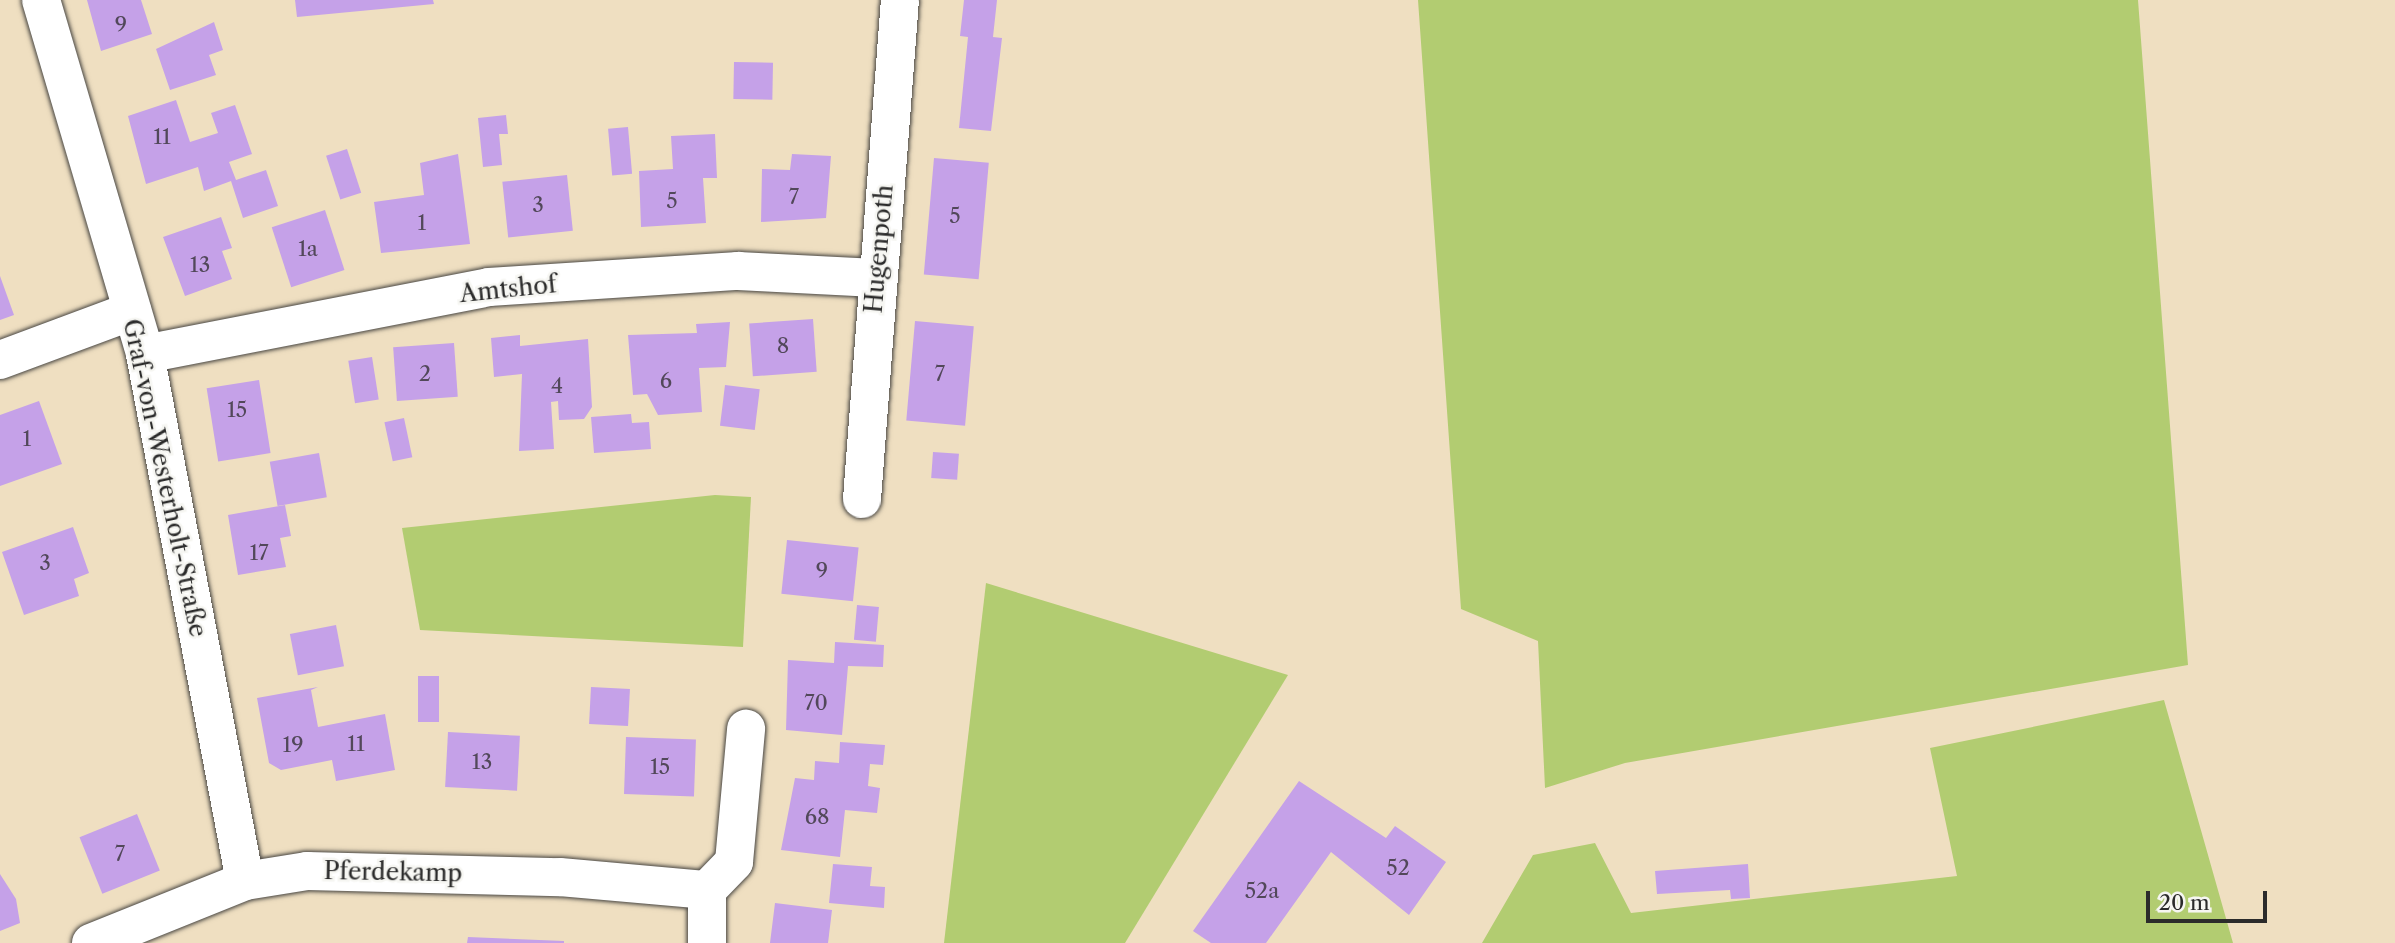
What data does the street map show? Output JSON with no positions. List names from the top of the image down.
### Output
{
  "streets": {
    "street": [
      "Hugenpoth",
      "Amtshof",
      "Graf-von-Westerholt-Straße",
      "Pferdekamp"
    ]
  },
  "crossings": [
    ["Hugenpoth", "Amtshof"],
    ["Amtshof", "Graf-von-Westerholt-Straße"],
    ["Graf-von-Westerholt-Straße", "Pferdekamp"]
  ],
  "house_numbers": [
    "9",
    "11",
    "7",
    "5",
    "3",
    "5",
    "1",
    "1a",
    "13",
    "8",
    "2",
    "7",
    "6",
    "4",
    "15",
    "1",
    "17",
    "3",
    "9",
    "70",
    "11",
    "19",
    "13",
    "15",
    "68",
    "7",
    "52",
    "52a"
  ],
  "scale_bar": "20 m"
}
